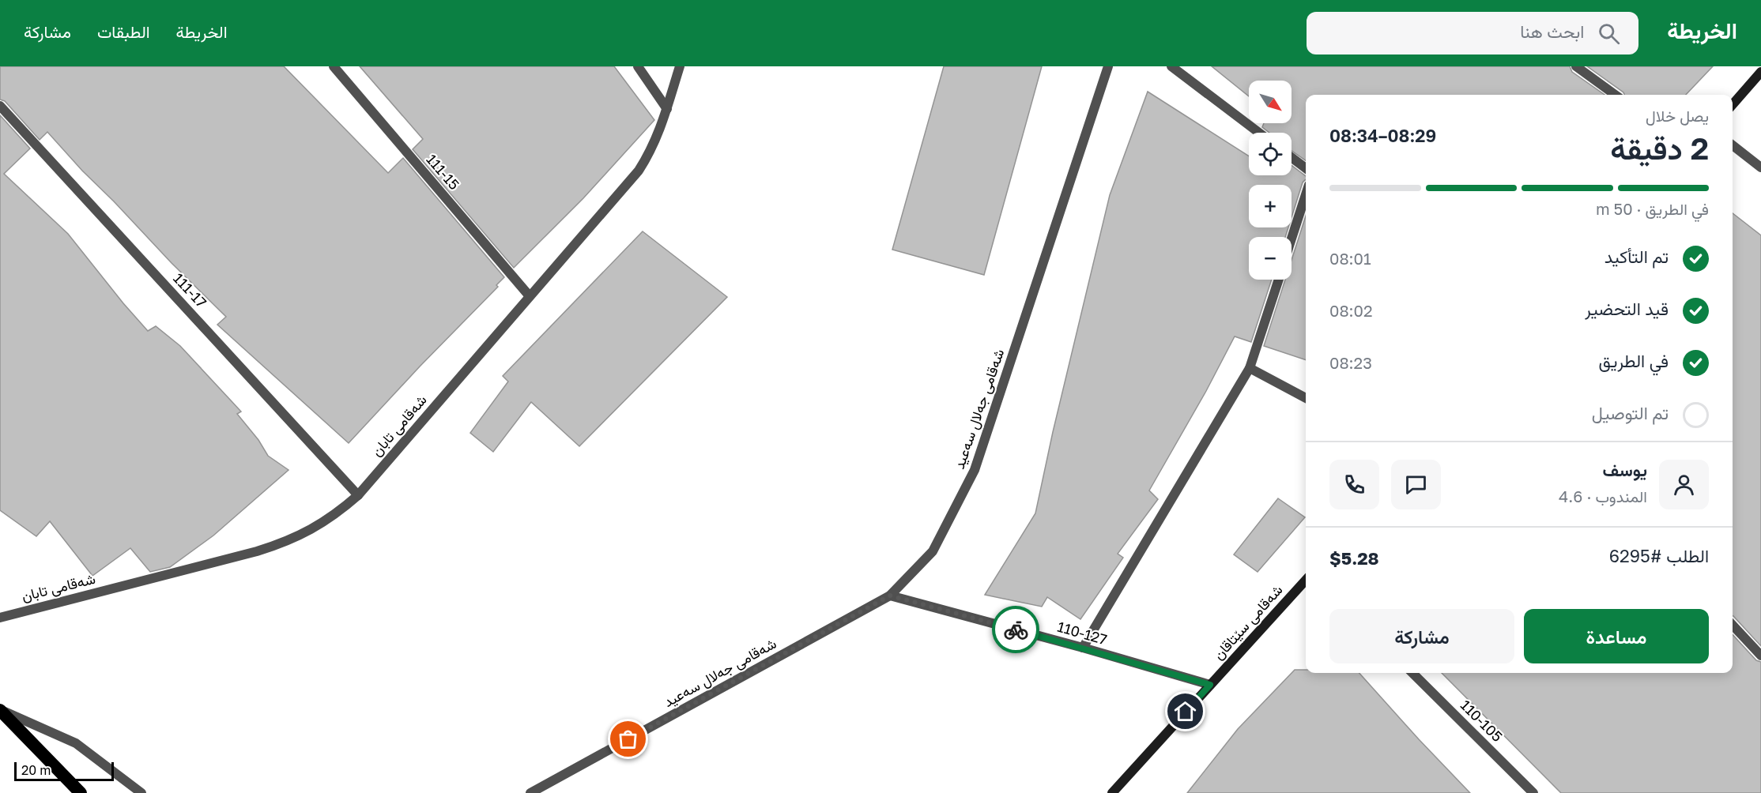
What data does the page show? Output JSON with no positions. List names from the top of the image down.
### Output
{
  "streets": {
    "main road": ["شەقامی سێتاقان"],
    "street": [
      "111-15",
      "111-17",
      "شەقامی جەلال سەعید",
      "شەقامی تابان",
      "110-127",
      "110-105"
    ]
  },
  "crossings": [
    ["111-15", "شەقامی تابان"],
    ["111-17", "شەقامی تابان"],
    ["شەقامی جەلال سەعید", "110-127"],
    ["شەقامی سێتاقان", "110-127"]
  ],
  "scale_bar": "20 m",
  "north": "bottom right",
  "page": {
    "header": "الخريطة",
    "search": "ابحث هنا",
    "nav": ["الخريطة", "الطبقات", "مشاركة"],
    "map_buttons": ["+", "−"],
    "heading": ["2 دقيقة", "يصل خلال", "08:29–08:34"],
    "panel": [
      "يوسف",
      "المندوب · 4.6",
      "الطلب #6295",
      "$5.28"
    ],
    "bar": "في الطريق · 50 m",
    "list": [
      ["تم التأكيد", "08:01"],
      ["قيد التحضير", "08:02"],
      ["في الطريق", "08:23"],
      "تم التوصيل"
    ],
    "buttons": ["مساعدة", "مشاركة"],
    "scale": "20 m"
  }
}
